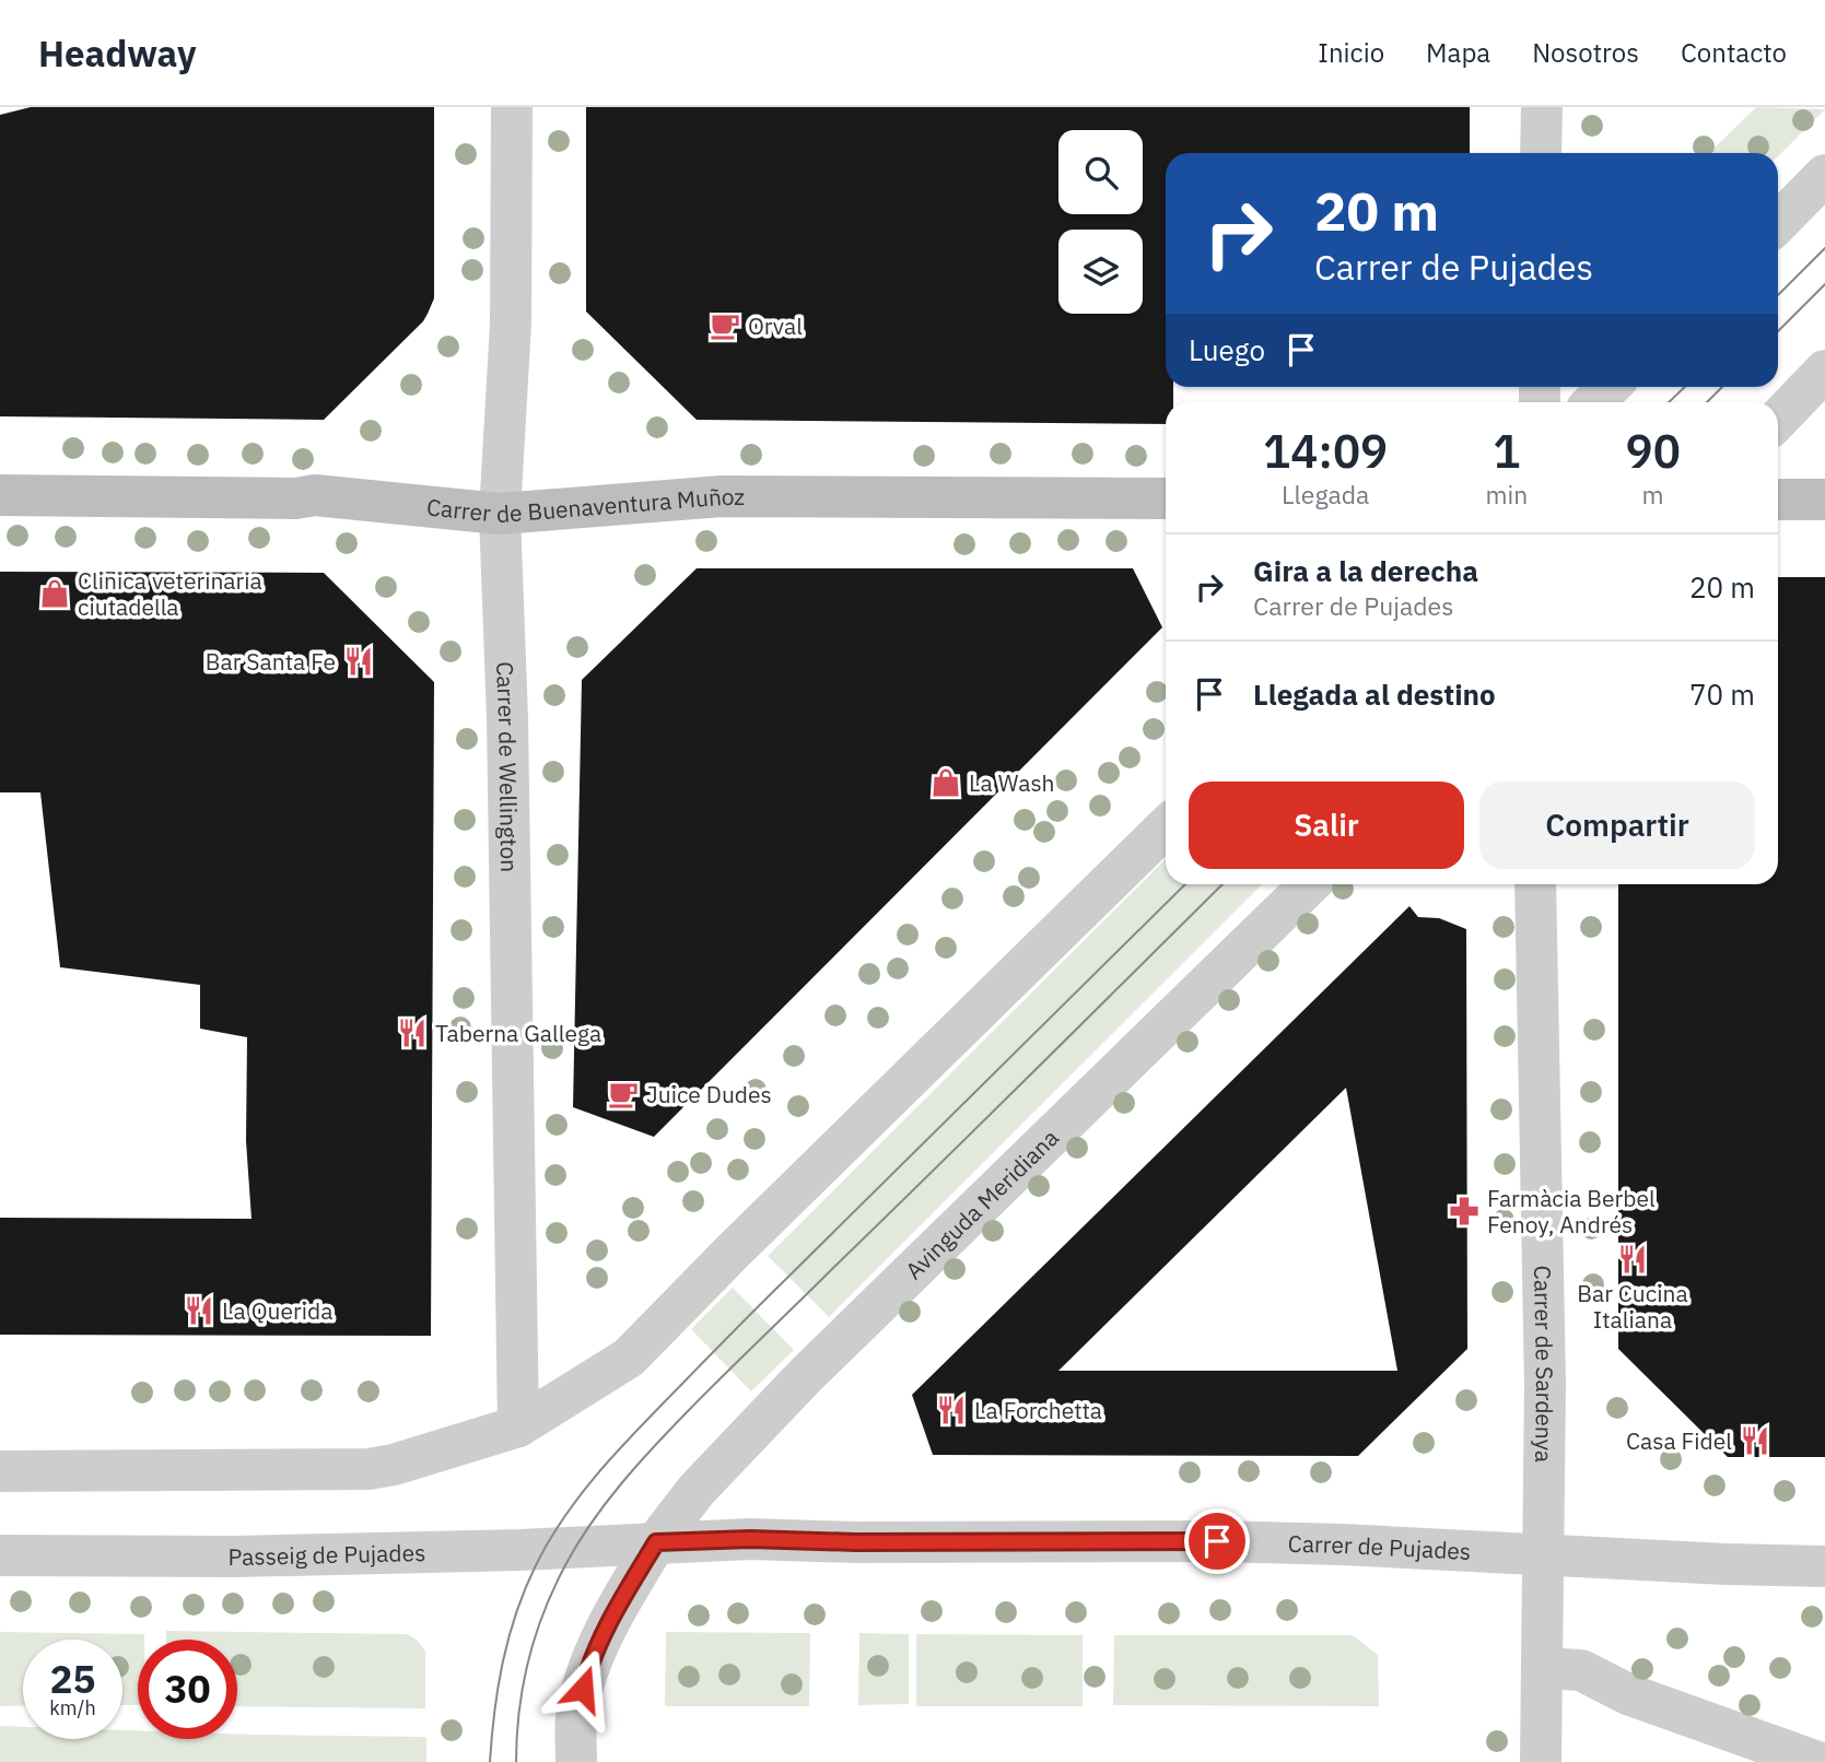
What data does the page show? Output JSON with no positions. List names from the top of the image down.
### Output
{
  "streets": {
    "main road": ["Carrer de Buenaventura Muñoz"],
    "street": [
      "Carrer de Wellington",
      "Avinguda Meridiana",
      "Carrer de Sardenya",
      "Carrer de Pujades",
      "Passeig de Pujades"
    ]
  },
  "crossings": [
    ["Carrer de Buenaventura Muñoz", "Carrer de Wellington"],
    ["Avinguda Meridiana", "Carrer de Pujades"],
    ["Avinguda Meridiana", "Passeig de Pujades"],
    ["Carrer de Sardenya", "Carrer de Pujades"],
    ["Carrer de Pujades", "Passeig de Pujades"]
  ],
  "places": {
    "cafe": ["Orval", "Juice Dudes"],
    "shop": ["Clinica veterinaria ciutadella", "La Wash"],
    "restaurant": [
      "Bar Santa Fe",
      "Taberna Gallega",
      "Bar Cucina Italiana",
      "La Querida",
      "La Forchetta",
      "Casa Fidel"
    ],
    "pharmacy": ["Farmàcia Berbel Fenoy, Andrés"]
  },
  "page": {
    "header": "Headway",
    "nav": [
      "Inicio",
      "Mapa",
      "Nosotros",
      "Contacto"
    ],
    "turn": ["20 m", "Carrer de Pujades"],
    "then": "Luego",
    "eta": [
      "14:09",
      "Llegada",
      "1",
      "min",
      "90",
      "m"
    ],
    "list": [
      {
        "name": "Gira a la derecha",
        "note": "Carrer de Pujades",
        "value": "20 m"
      },
      {
        "name": "Llegada al destino",
        "value": "70 m"
      }
    ],
    "buttons": ["Salir", "Compartir"],
    "speed": "25 km/h",
    "limit": "30"
  }
}
